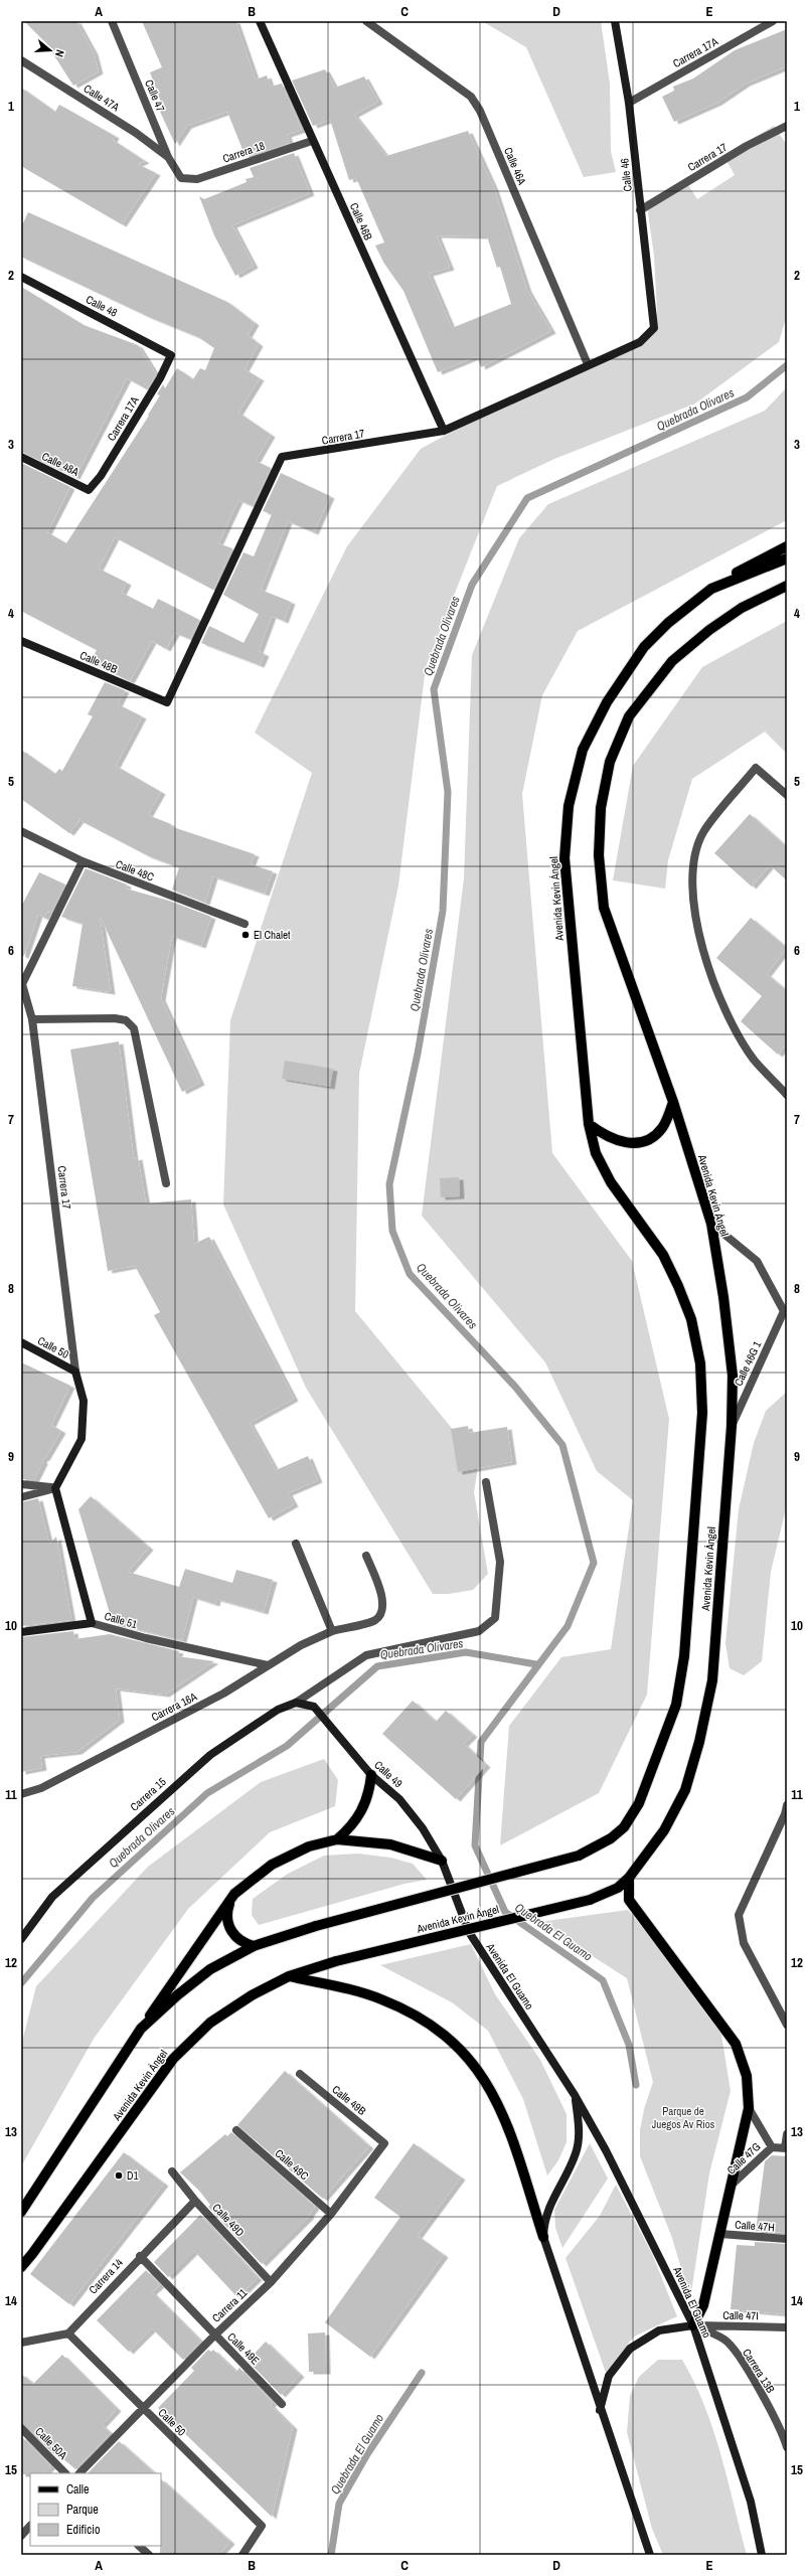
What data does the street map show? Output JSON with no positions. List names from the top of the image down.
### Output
{
  "streets": {
    "main road": ["Avenida Kevin Ángel"],
    "street": [
      "Carrera 17A",
      "Calle 47",
      "Calle 47A",
      "Carrera 18",
      "Carrera 17",
      "Calle 46A",
      "Calle 46",
      "Calle 46B",
      "Calle 48",
      "Calle 48A",
      "Calle 48B",
      "Calle 48C",
      "Calle 50",
      "Calle 46G 1",
      "Calle 51",
      "Carrera 16A",
      "Calle 49",
      "Carrera 15",
      "Avenida El Guamo",
      "Calle 49B",
      "Calle 47G",
      "Calle 49C",
      "Calle 49D",
      "Calle 47H",
      "Carrera 14",
      "Carrera 11",
      "Calle 47I",
      "Calle 49E",
      "Carrera 13B",
      "Calle 50A"
    ]
  },
  "crossings": [
    ["Carrera 17A", "Calle 46"],
    ["Carrera 17A", "Calle 48"],
    ["Carrera 17A", "Calle 48A"],
    ["Calle 47", "Calle 47A"],
    ["Calle 47", "Carrera 18"],
    ["Carrera 18", "Calle 46B"],
    ["Carrera 17", "Calle 46A"],
    ["Carrera 17", "Calle 46"],
    ["Carrera 17", "Calle 46B"],
    ["Carrera 17", "Calle 48B"],
    ["Carrera 17", "Calle 48C"],
    ["Carrera 17", "Calle 50"],
    ["Carrera 17", "Calle 51"],
    ["Avenida Kevin Ángel", "Calle 46G 1"],
    ["Calle 50", "Carrera 14"],
    ["Calle 50", "Carrera 11"],
    ["Calle 51", "Carrera 16A"],
    ["Calle 49", "Carrera 15"],
    ["Calle 49", "Avenida El Guamo"],
    ["Avenida El Guamo", "Calle 47I"],
    ["Avenida El Guamo", "Carrera 13B"],
    ["Calle 49B", "Carrera 11"],
    ["Calle 49C", "Carrera 11"],
    ["Calle 49D", "Carrera 14"],
    ["Calle 49D", "Carrera 11"],
    ["Carrera 14", "Calle 49E"],
    ["Carrera 11", "Calle 49E"],
    ["Calle 47I", "Carrera 13B"]
  ],
  "water": ["Quebrada Olivares", "Quebrada El Guamo"],
  "parks": ["Parque de Juegos Av Rios"],
  "places": ["El Chalet", "D1"],
  "legend": ["Calle", "Parque", "Edificio"],
  "north": "right",
  "grid": {
    "columns": [
      "A",
      "B",
      "C",
      "D",
      "E"
    ],
    "rows": [
      "1",
      "2",
      "3",
      "4",
      "5",
      "6",
      "7",
      "8",
      "9",
      "10",
      "11",
      "12",
      "13",
      "14",
      "15"
    ]
  }
}
